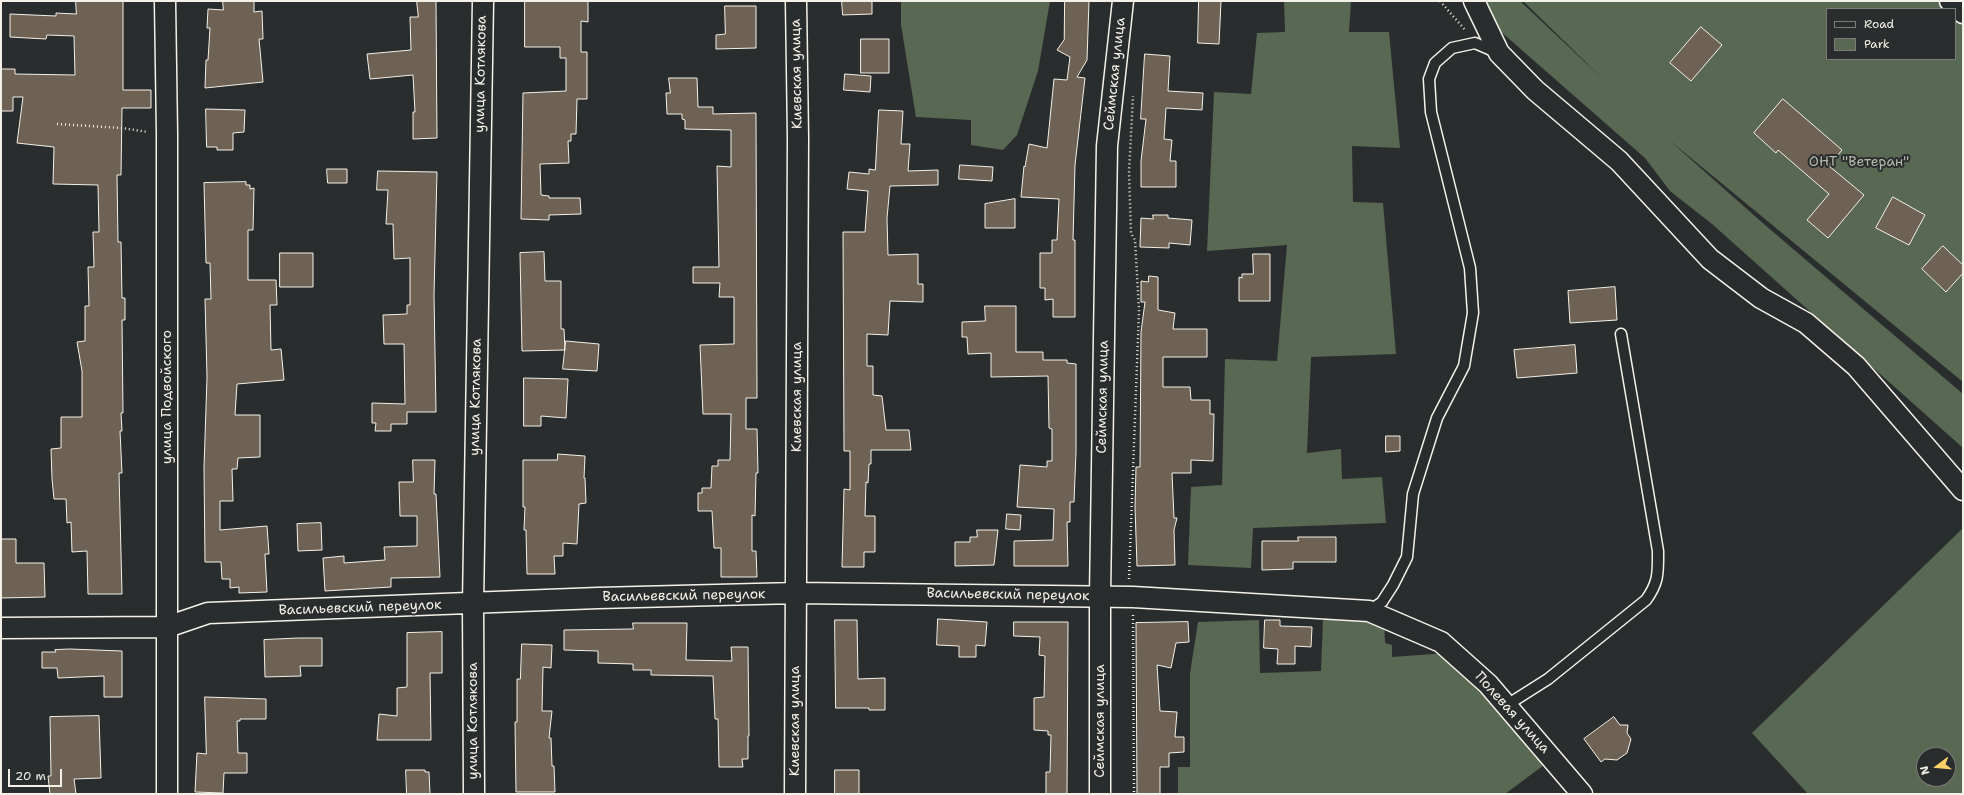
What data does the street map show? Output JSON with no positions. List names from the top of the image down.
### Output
{
  "streets": {
    "street": [
      "улица Котлякова",
      "Киевская улица",
      "Сеймская улица",
      "улица Подвойского",
      "Васильевский переулок",
      "Полевая улица"
    ]
  },
  "crossings": [
    ["улица Котлякова", "Васильевский переулок"],
    ["Киевская улица", "Васильевский переулок"],
    ["Сеймская улица", "Васильевский переулок"],
    ["улица Подвойского", "Васильевский переулок"],
    ["Васильевский переулок", "Полевая улица"]
  ],
  "parks": ["ОНТ \"Ветеран\""],
  "legend": ["Road", "Park"],
  "scale_bar": "20 m",
  "north": "left"
}
